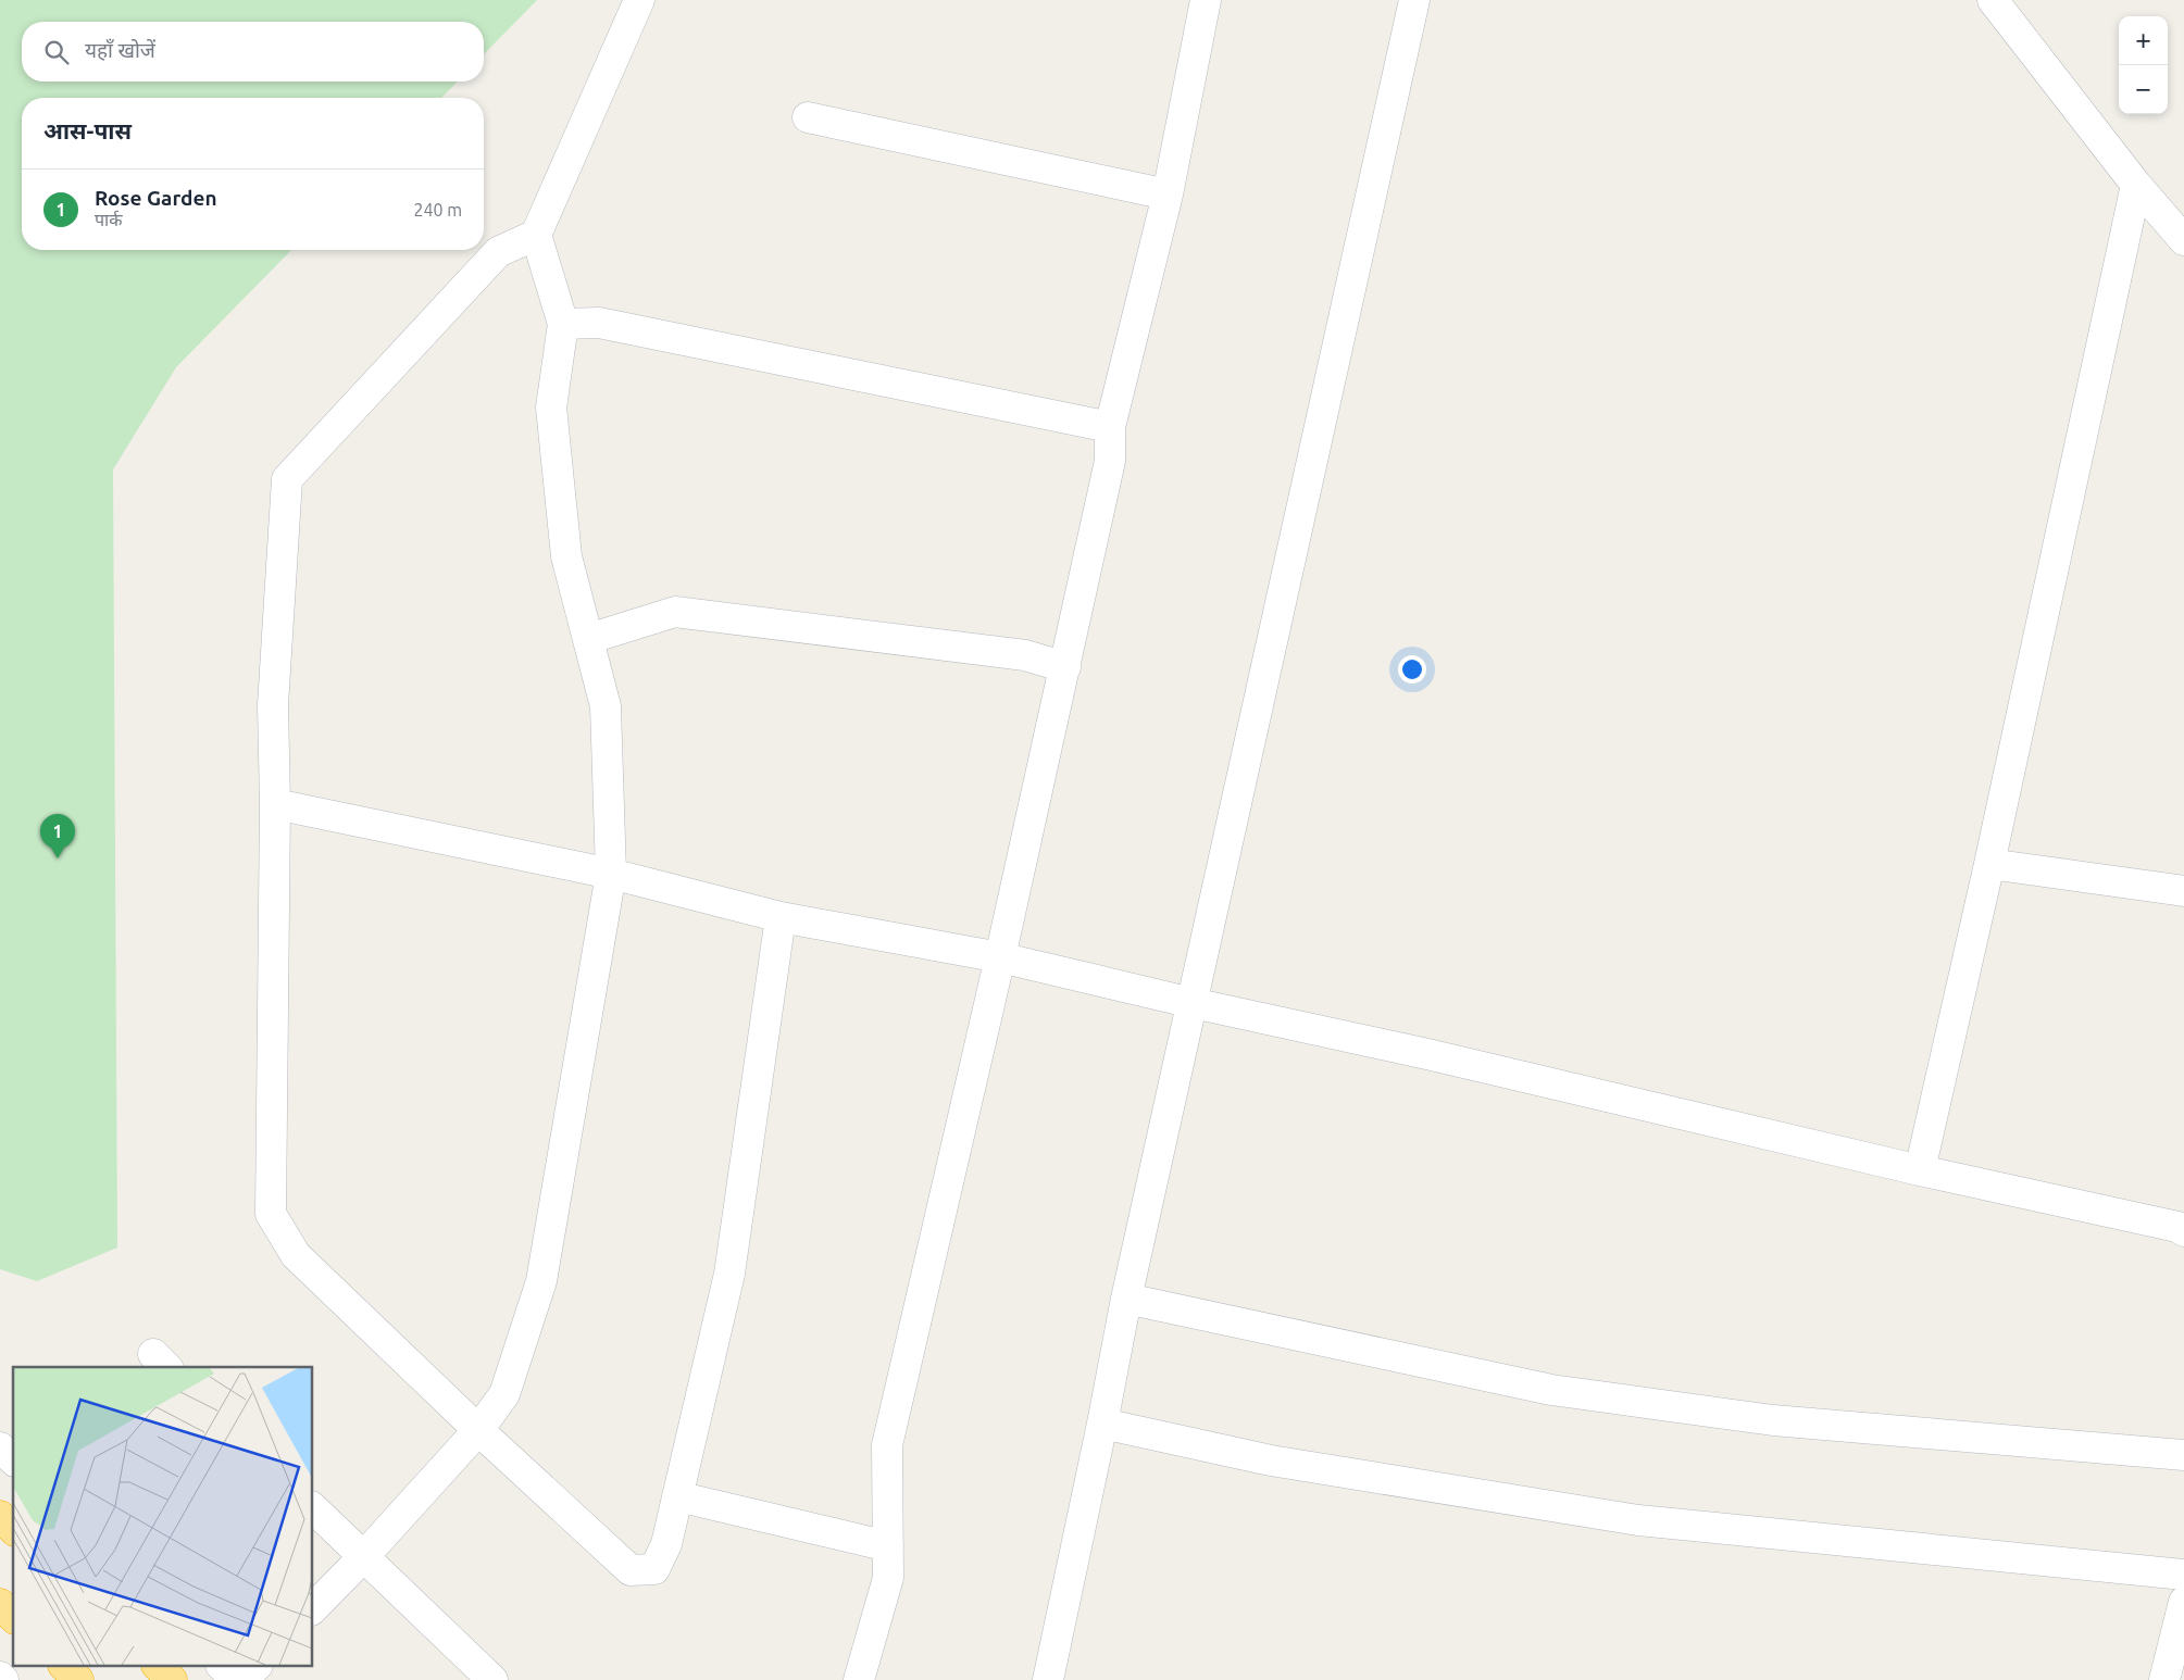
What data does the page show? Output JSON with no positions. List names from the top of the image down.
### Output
{
  "page": {
    "map_buttons": ["+", "−"],
    "search": "यहाँ खोजें",
    "heading": "आस-पास",
    "list": [
      {
        "mark": "1",
        "name": "Rose Garden",
        "note": "पार्क",
        "value": "240 m"
      }
    ],
    "pins": "1"
  }
}
